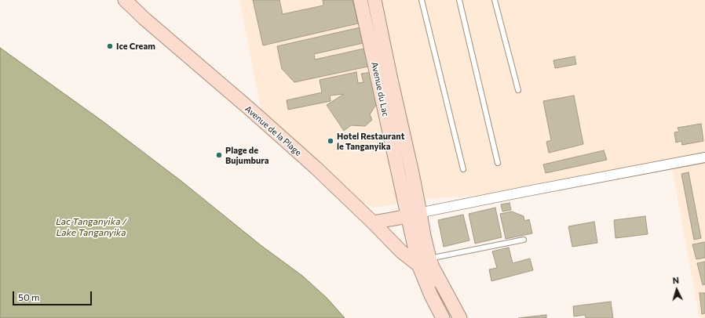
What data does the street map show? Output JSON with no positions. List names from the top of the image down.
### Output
{
  "streets": {
    "main road": ["Avenue du Lac", "Avenue de la Plage"]
  },
  "crossings": [
    ["Avenue du Lac", "Avenue de la Plage"]
  ],
  "water": ["Lac Tanganyika / Lake Tanganyika"],
  "places": ["Ice Cream", "Hotel Restaurant le Tanganyika", "Plage de Bujumbura"],
  "scale_bar": "50 m",
  "north": "top"
}
